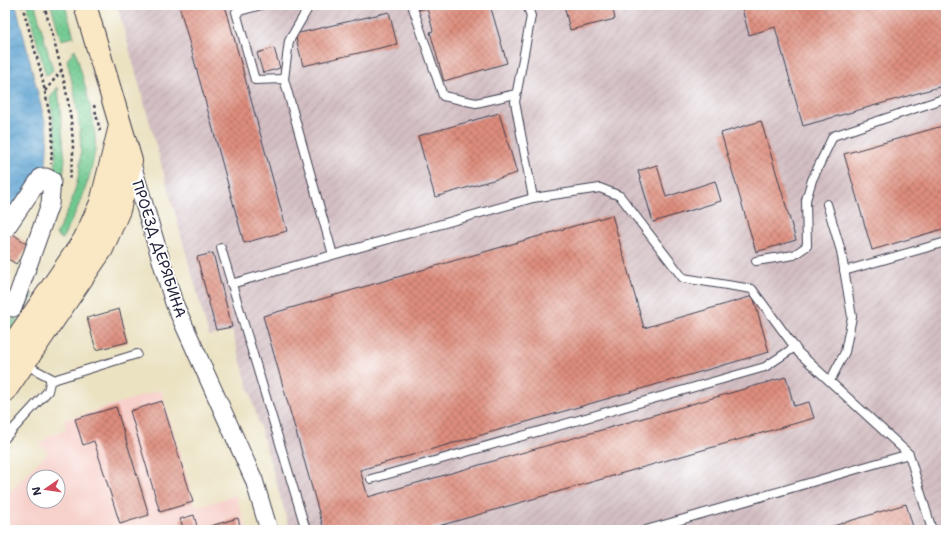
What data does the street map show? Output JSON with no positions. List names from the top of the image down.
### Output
{
  "streets": {
    "main road": ["ПРОЕЗД ДЕРЯБИНА"]
  },
  "north": "left"
}
